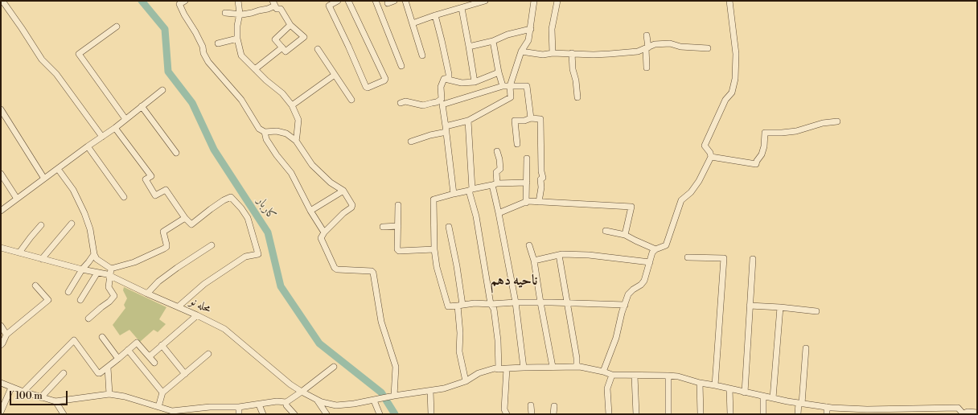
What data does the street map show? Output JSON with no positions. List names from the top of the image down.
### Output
{
  "streets": {
    "street": ["محله نو"]
  },
  "districts": ["ناحیه دهم"],
  "water": ["کاربار"],
  "scale_bar": "100 m"
}
